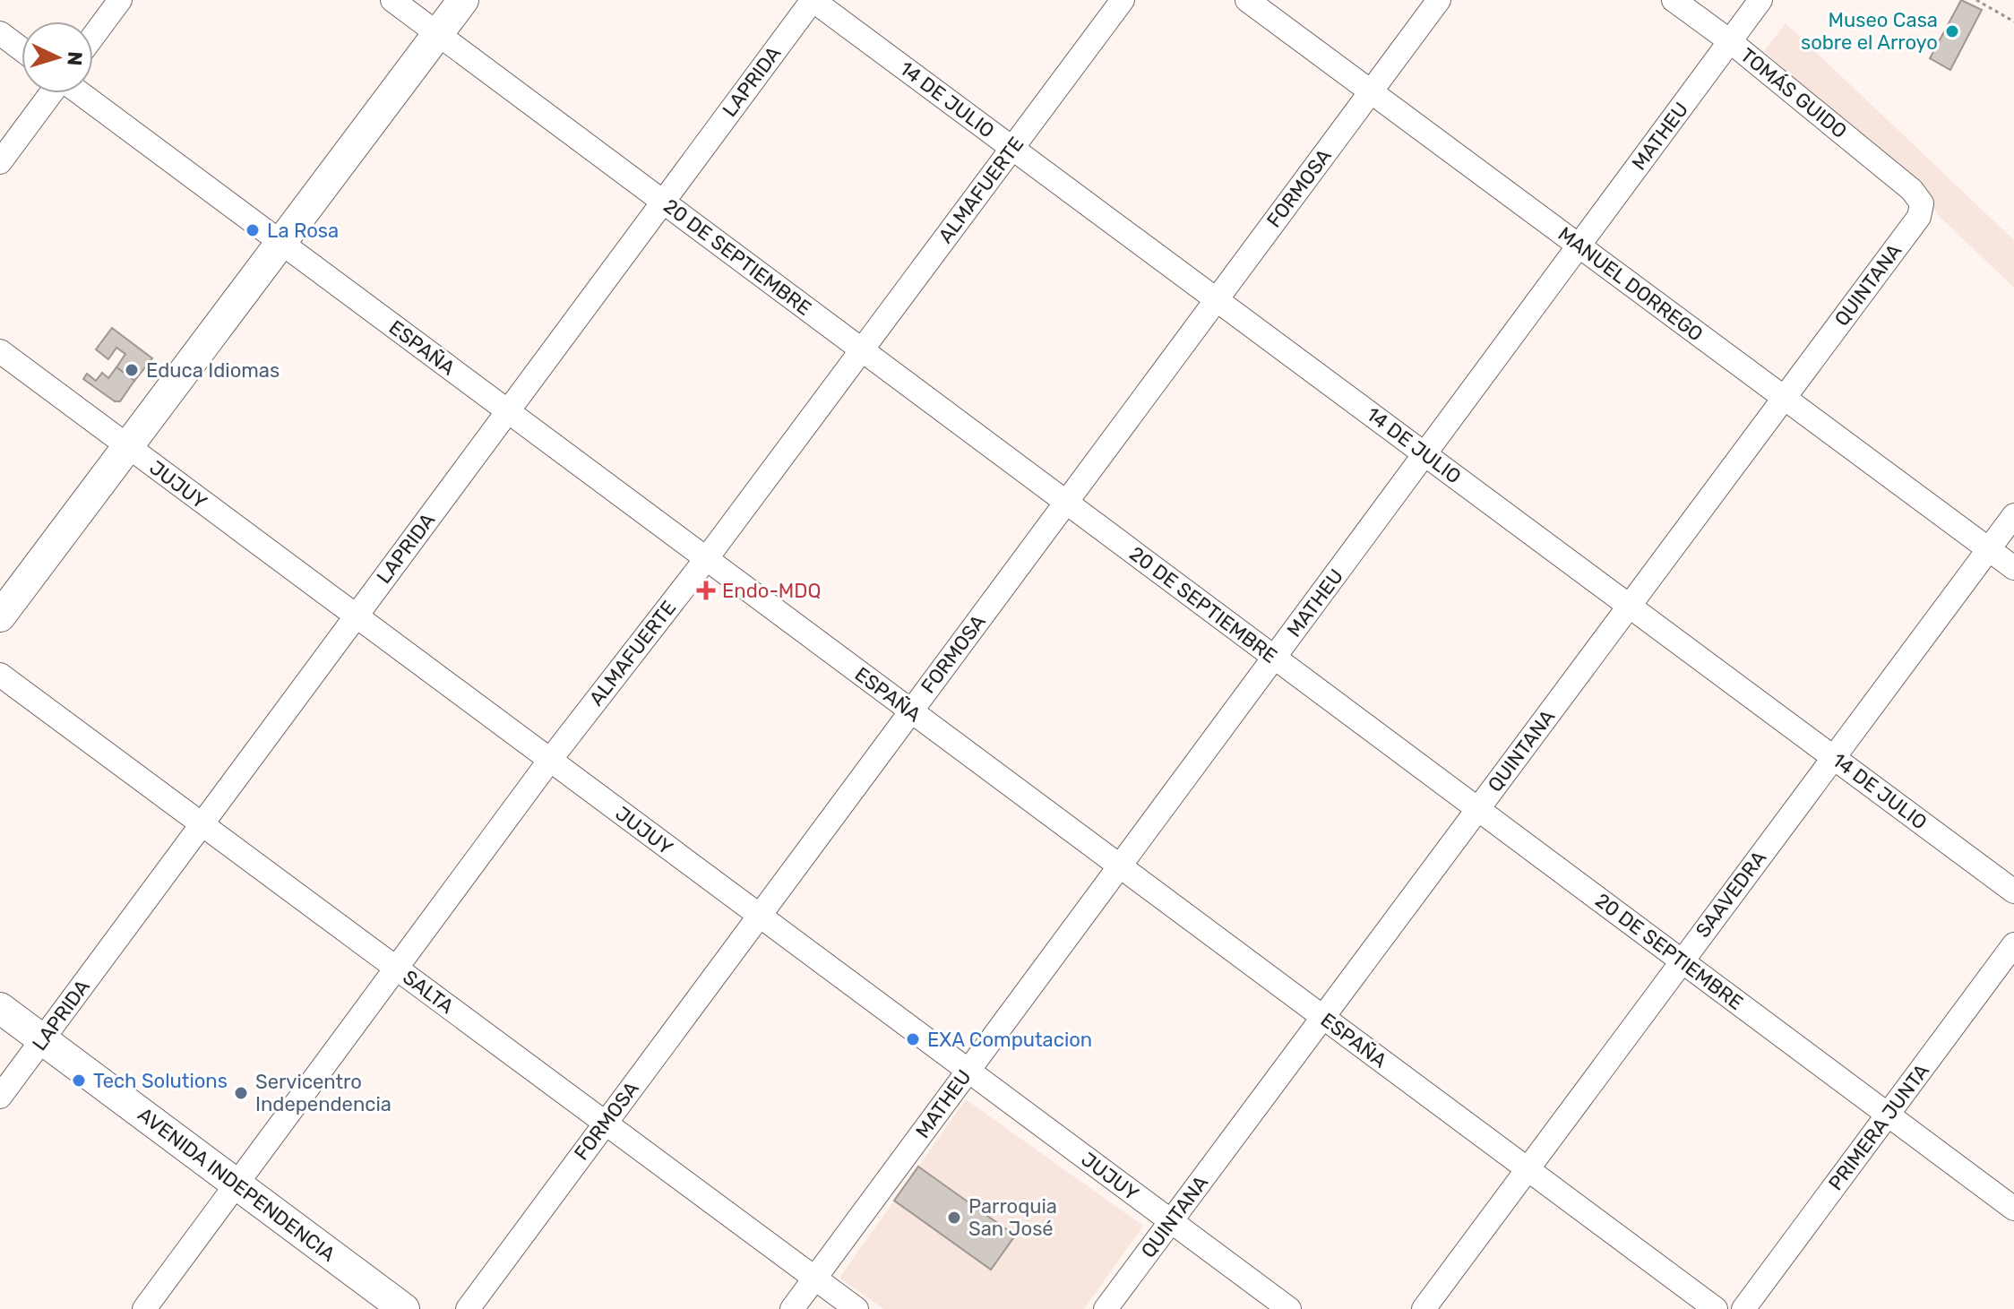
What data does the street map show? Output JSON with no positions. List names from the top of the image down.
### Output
{
  "streets": {
    "main road": ["AVENIDA INDEPENDENCIA"],
    "street": [
      "LAPRIDA",
      "TOMÁS GUIDO",
      "14 DE JULIO",
      "MATHEU",
      "FORMOSA",
      "ALMAFUERTE",
      "20 DE SEPTIEMBRE",
      "MANUEL DORREGO",
      "QUINTANA",
      "ESPAÑA",
      "JUJUY",
      "SAAVEDRA",
      "SALTA",
      "PRIMERA JUNTA"
    ]
  },
  "crossings": [
    ["LAPRIDA", "14 DE JULIO"],
    ["LAPRIDA", "20 DE SEPTIEMBRE"],
    ["LAPRIDA", "ESPAÑA"],
    ["LAPRIDA", "JUJUY"],
    ["LAPRIDA", "SALTA"],
    ["LAPRIDA", "AVENIDA INDEPENDENCIA"],
    ["TOMÁS GUIDO", "MATHEU"],
    ["TOMÁS GUIDO", "QUINTANA"],
    ["14 DE JULIO", "MATHEU"],
    ["14 DE JULIO", "FORMOSA"],
    ["14 DE JULIO", "ALMAFUERTE"],
    ["14 DE JULIO", "QUINTANA"],
    ["14 DE JULIO", "SAAVEDRA"],
    ["MATHEU", "20 DE SEPTIEMBRE"],
    ["MATHEU", "MANUEL DORREGO"],
    ["MATHEU", "ESPAÑA"],
    ["MATHEU", "JUJUY"],
    ["MATHEU", "SALTA"],
    ["FORMOSA", "20 DE SEPTIEMBRE"],
    ["FORMOSA", "MANUEL DORREGO"],
    ["FORMOSA", "ESPAÑA"],
    ["FORMOSA", "JUJUY"],
    ["FORMOSA", "SALTA"],
    ["ALMAFUERTE", "20 DE SEPTIEMBRE"],
    ["ALMAFUERTE", "ESPAÑA"],
    ["ALMAFUERTE", "JUJUY"],
    ["ALMAFUERTE", "SALTA"],
    ["ALMAFUERTE", "AVENIDA INDEPENDENCIA"],
    ["20 DE SEPTIEMBRE", "QUINTANA"],
    ["20 DE SEPTIEMBRE", "SAAVEDRA"],
    ["20 DE SEPTIEMBRE", "PRIMERA JUNTA"],
    ["MANUEL DORREGO", "QUINTANA"],
    ["MANUEL DORREGO", "SAAVEDRA"],
    ["QUINTANA", "ESPAÑA"],
    ["QUINTANA", "JUJUY"],
    ["ESPAÑA", "SAAVEDRA"]
  ],
  "places": {
    "other": [
      "Museo Casa sobre el Arroyo",
      "La Rosa",
      "Educa Idiomas",
      "EXA Computacion",
      "Tech Solutions",
      "Servicentro Independencia",
      "Parroquia San José"
    ],
    "health": ["Endo-MDQ"]
  },
  "north": "right"
}
